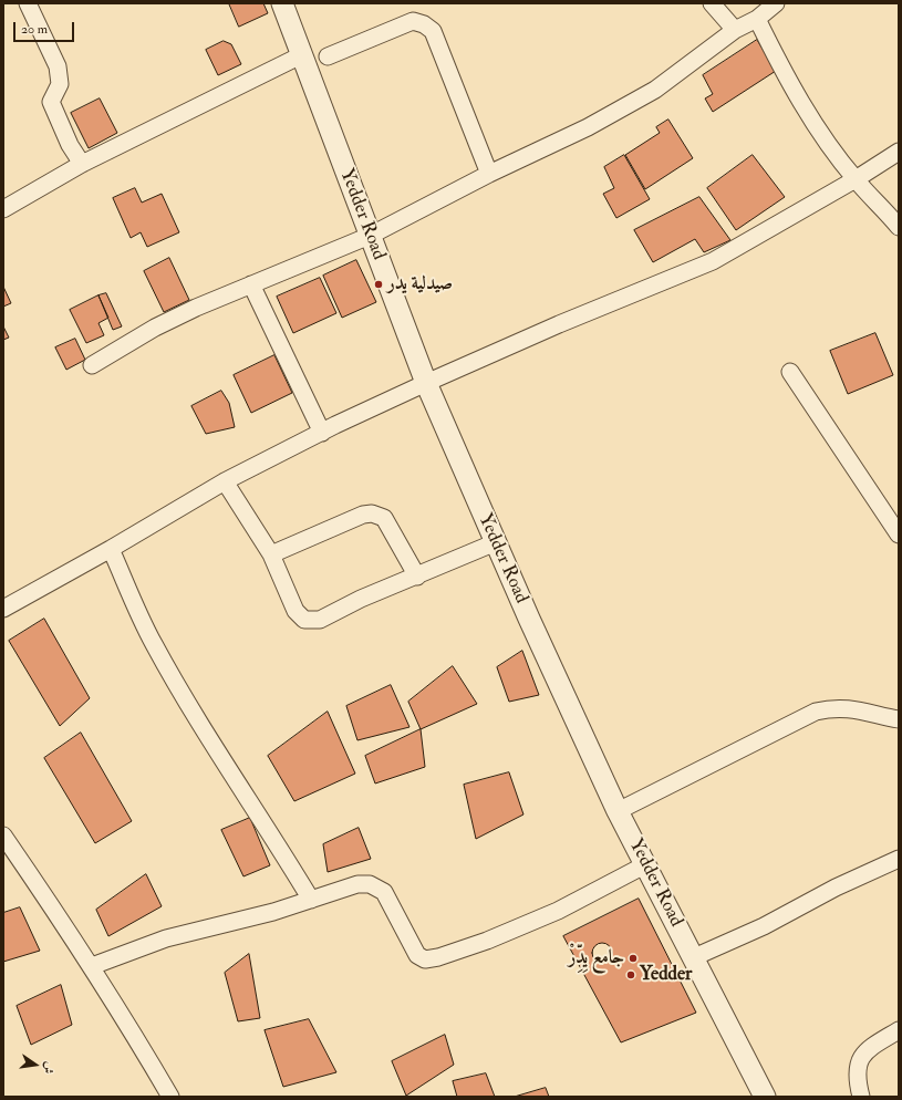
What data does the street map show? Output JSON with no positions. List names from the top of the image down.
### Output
{
  "streets": {
    "street": ["Yedder Road"]
  },
  "places": ["صيدلية يدر", "جامع يِدِّرْ", "Yedder"],
  "scale_bar": "20 m",
  "north": "right"
}
